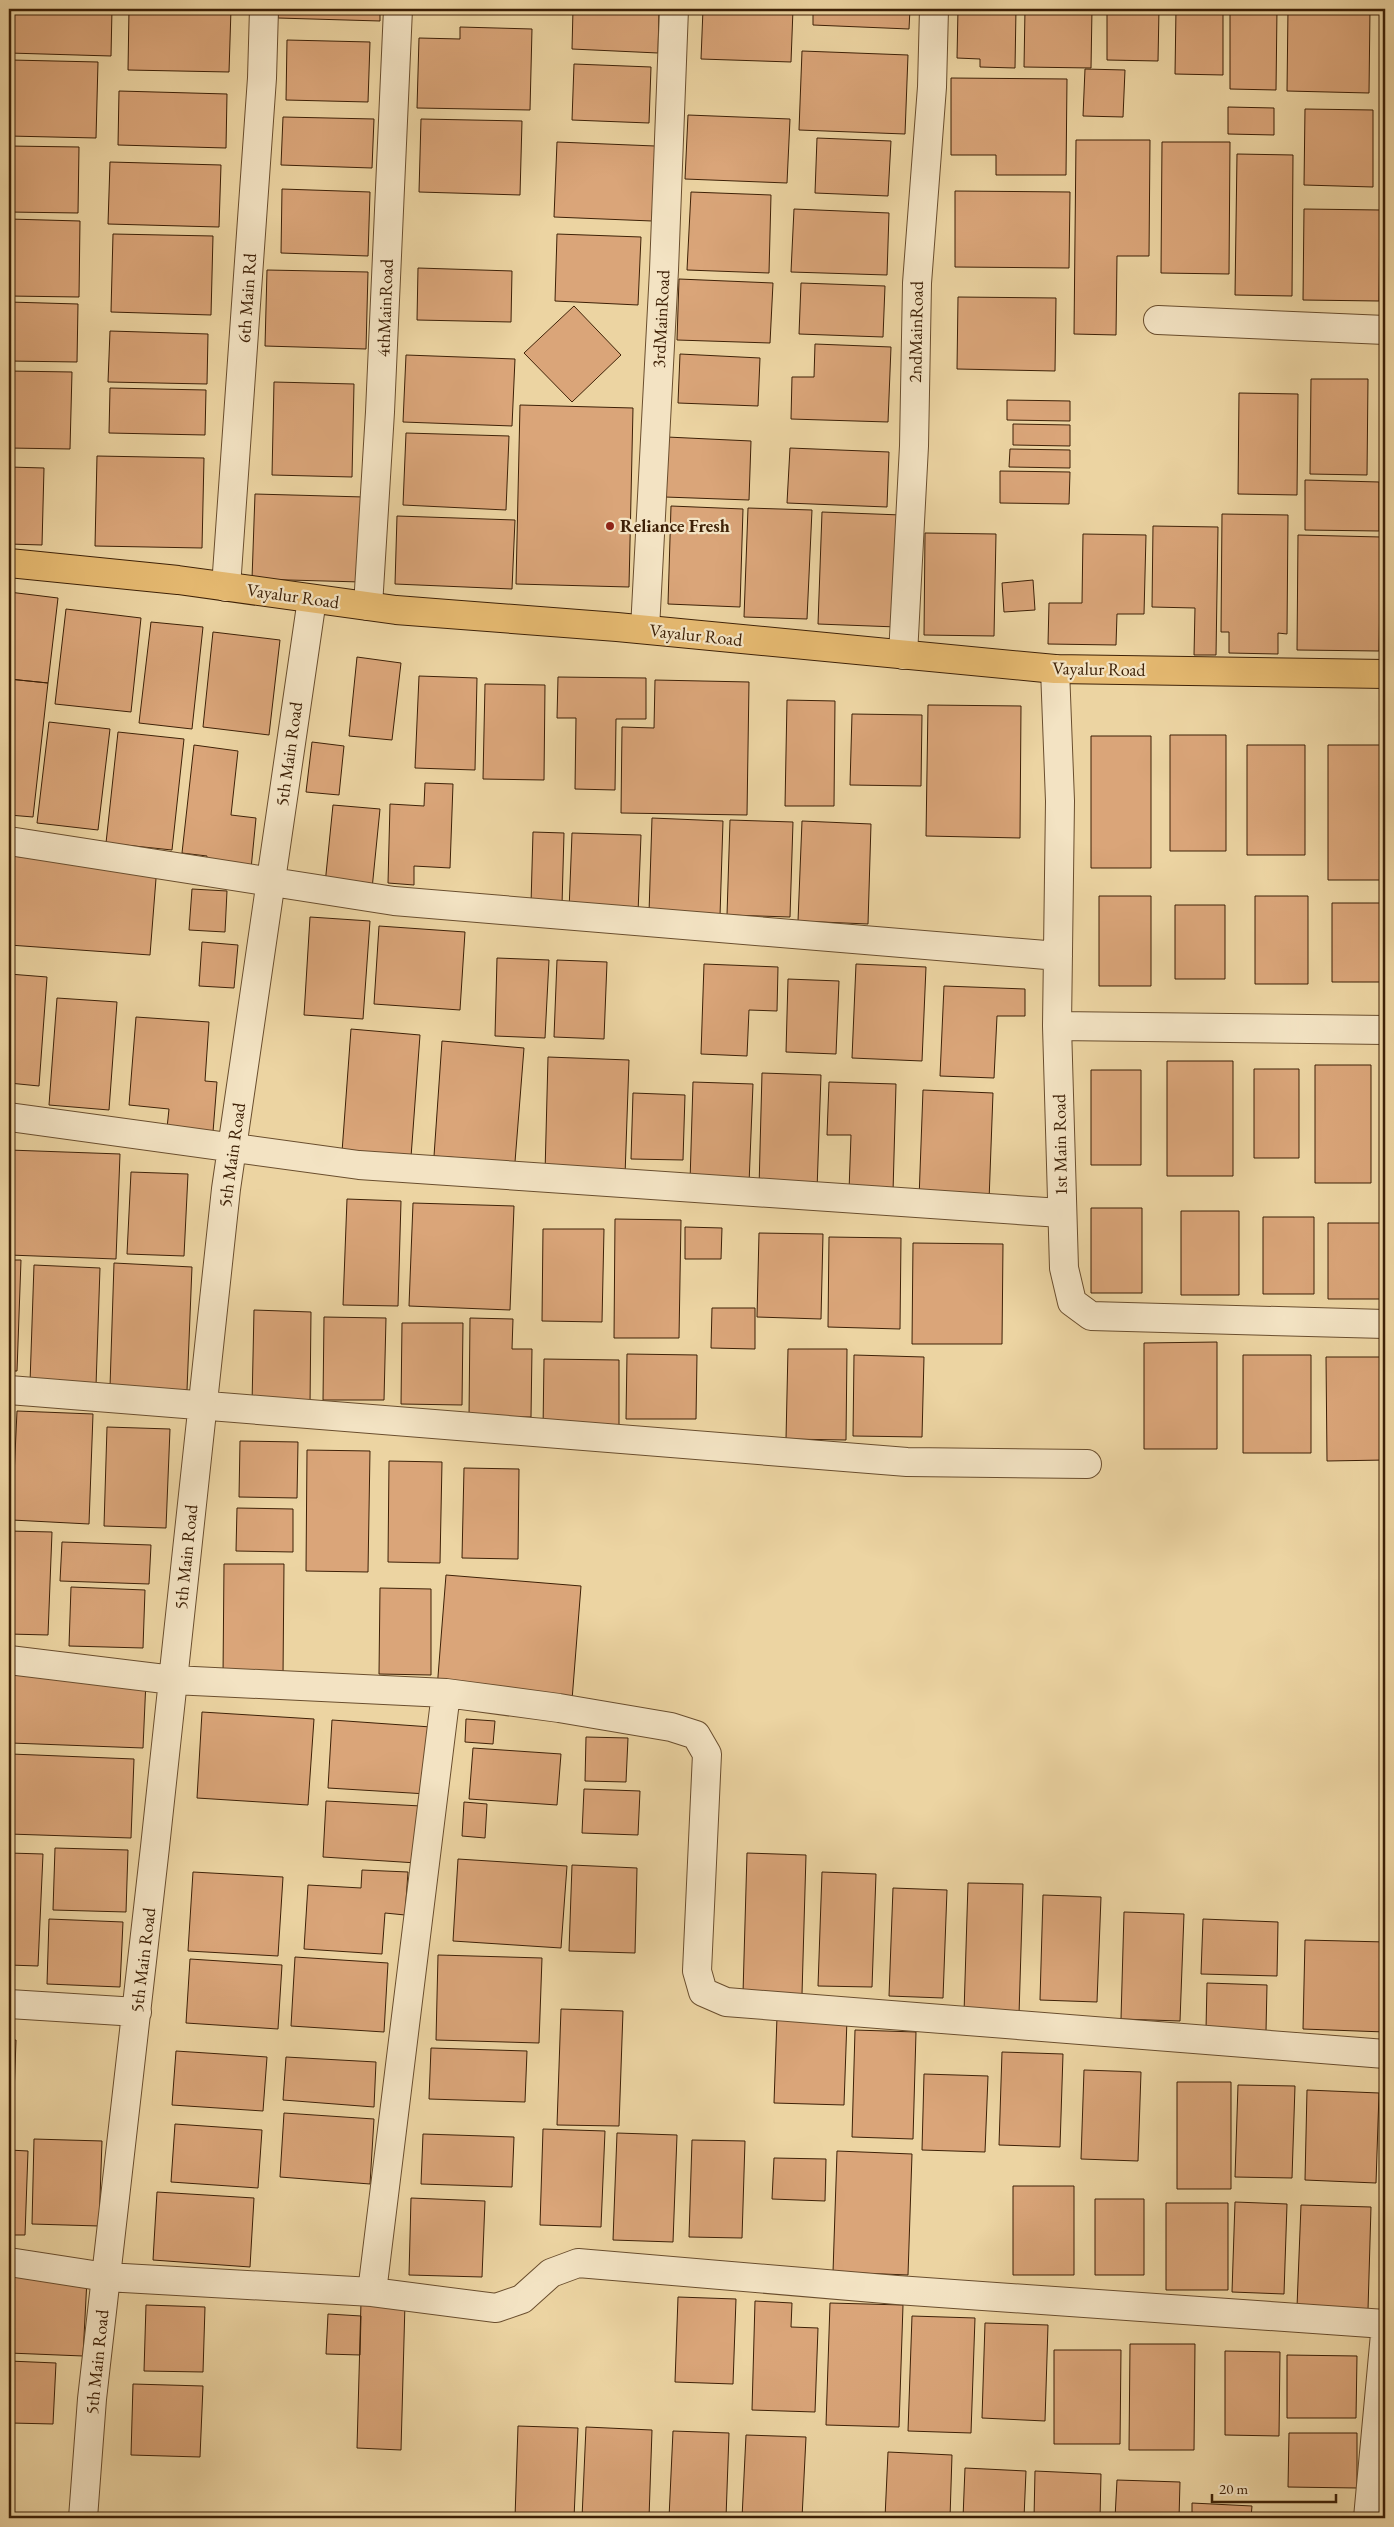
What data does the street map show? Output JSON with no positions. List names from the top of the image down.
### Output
{
  "streets": {
    "main road": ["Vayalur Road"],
    "street": [
      "6th Main Rd",
      "4thMainRoad",
      "3rdMainRoad",
      "2ndMainRoad",
      "5th Main Road",
      "1st Main Road"
    ]
  },
  "crossings": [
    ["6th Main Rd", "Vayalur Road"],
    ["4thMainRoad", "Vayalur Road"],
    ["3rdMainRoad", "Vayalur Road"],
    ["2ndMainRoad", "Vayalur Road"],
    ["Vayalur Road", "5th Main Road"],
    ["Vayalur Road", "1st Main Road"]
  ],
  "places": ["Reliance Fresh"],
  "scale_bar": "20 m"
}
